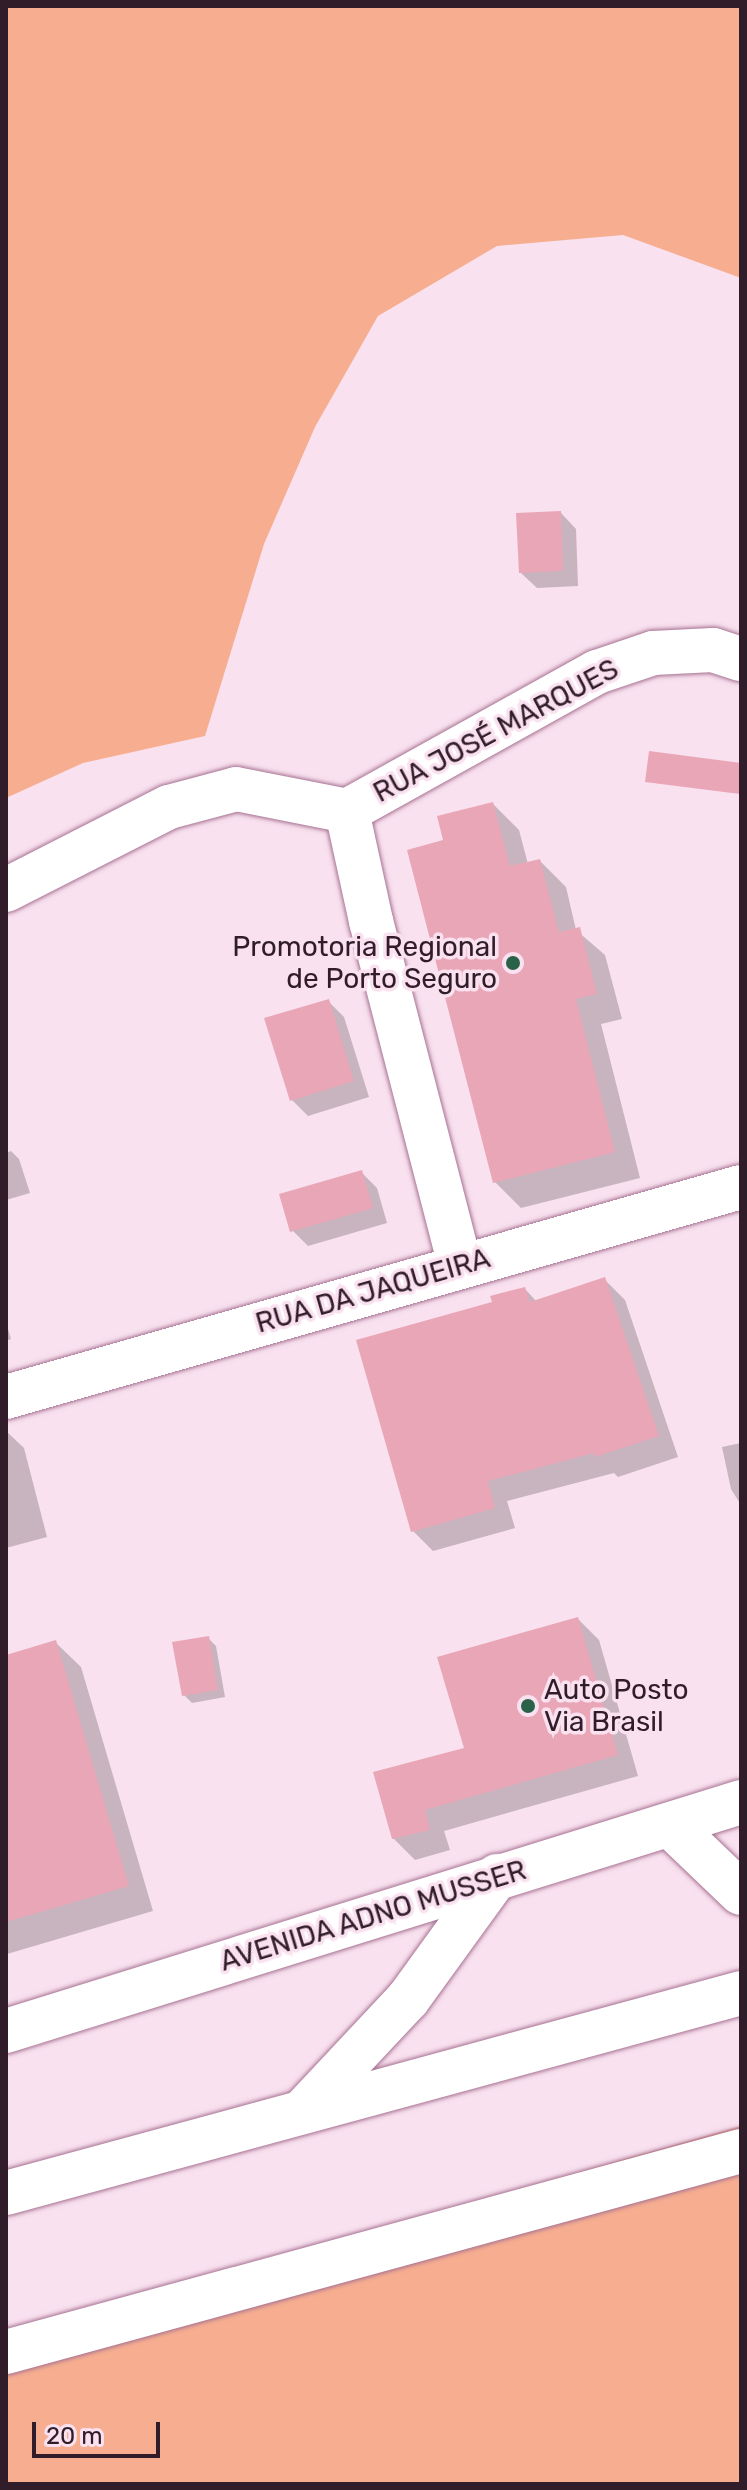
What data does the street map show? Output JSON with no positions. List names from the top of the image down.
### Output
{
  "streets": {
    "street": ["RUA JOSÉ MARQUES", "RUA DA JAQUEIRA", "AVENIDA ADNO MUSSER"]
  },
  "places": ["Promotoria Regional de Porto Seguro", "Auto Posto Via Brasil"],
  "scale_bar": "20 m"
}
